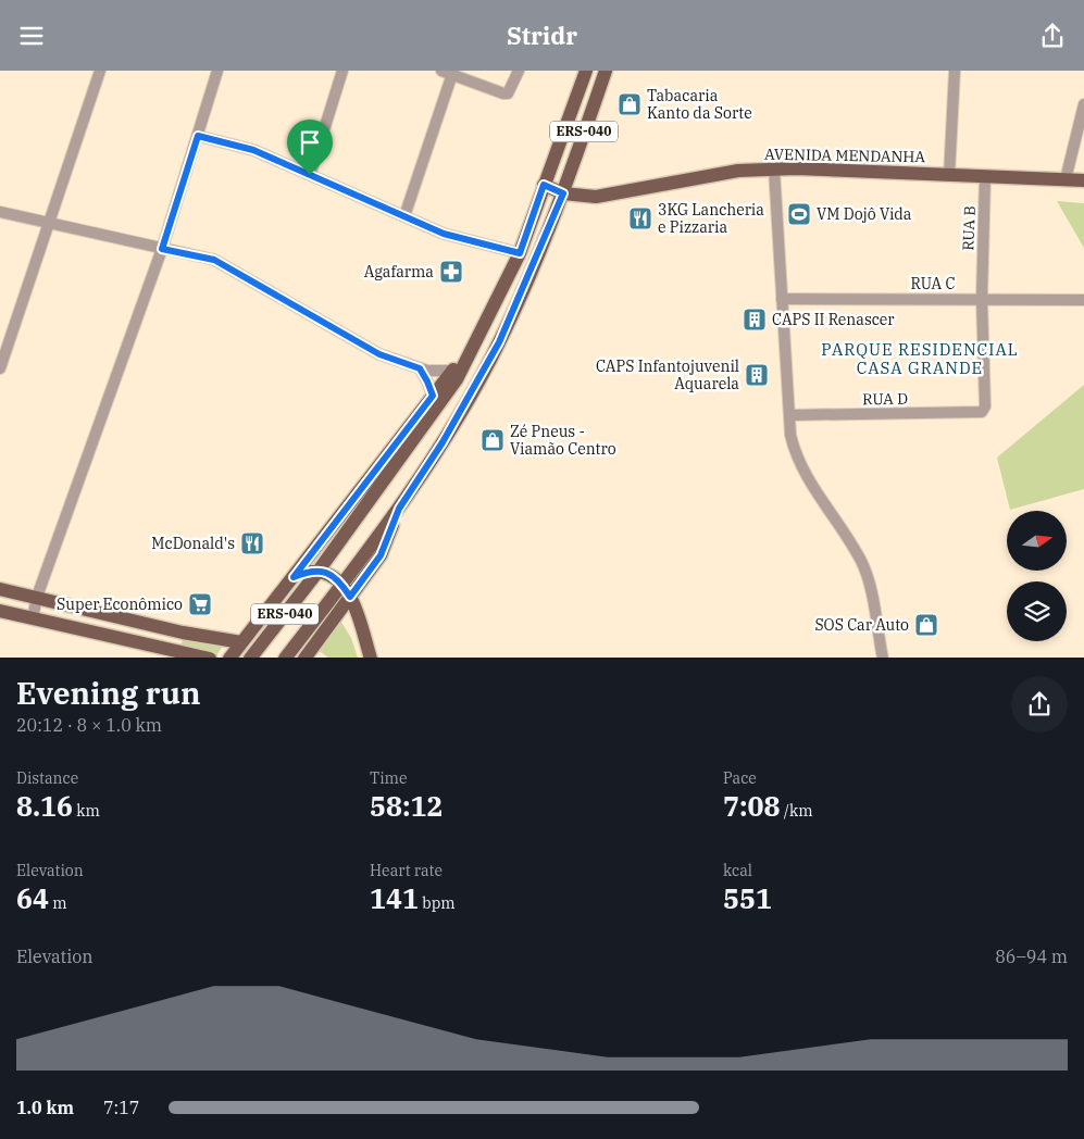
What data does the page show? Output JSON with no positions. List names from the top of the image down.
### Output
{
  "streets": {
    "main road": ["ERS-040", "AVENIDA MENDANHA"],
    "street": ["RUA B", "RUA C", "RUA D"]
  },
  "crossings": [
    ["ERS-040", "AVENIDA MENDANHA"],
    ["AVENIDA MENDANHA", "RUA B"],
    ["RUA B", "RUA C"],
    ["RUA B", "RUA D"]
  ],
  "districts": ["PARQUE RESIDENCIAL CASA GRANDE"],
  "places": {
    "shop": ["Tabacaria Kanto da Sorte", "Zé Pneus - Viamão Centro", "SOS Car Auto"],
    "sports": ["VM Dojô Vida"],
    "restaurant": ["3KG Lancheria e Pizzaria", "McDonald's"],
    "pharmacy": ["Agafarma"],
    "building": ["CAPS II Renascer", "CAPS Infantojuvenil Aquarela"],
    "supermarket": ["Super Econômico"]
  },
  "north": "right",
  "page": {
    "header": "Stridr",
    "heading": ["Evening run", "20:12 · 8 × 1.0 km"],
    "stats": [
      ["Distance", "8.16 km"],
      ["Time", "58:12"],
      ["Pace", "7:08 /km"],
      ["Elevation", "64 m"],
      ["Heart rate", "141 bpm"],
      ["kcal", "551"]
    ],
    "chart": ["Elevation", "86–94 m"],
    "list": [
      {
        "name": "1.0 km",
        "note": "7:17"
      }
    ]
  }
}
